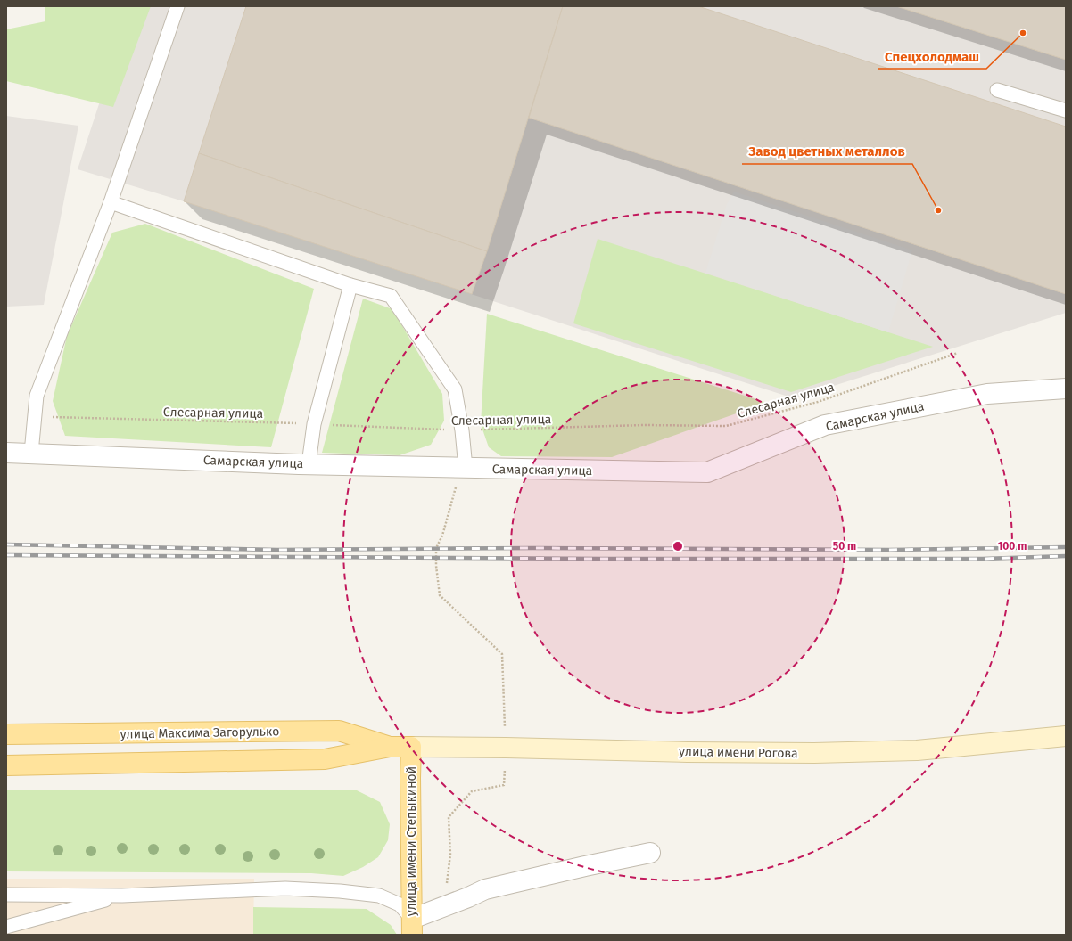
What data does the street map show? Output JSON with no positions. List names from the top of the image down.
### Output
{
  "streets": {
    "main road": ["улица Максима Загорулько", "улица имени Рогова", "улица имени Степыкиной"],
    "street": ["Самарская улица"],
    "path": ["Слесарная улица"]
  },
  "crossings": [
    ["улица Максима Загорулько", "улица имени Рогова"],
    ["улица Максима Загорулько", "улица имени Степыкиной"],
    ["улица имени Рогова", "улица имени Степыкиной"]
  ],
  "places": ["Спецхолодмаш", "Завод цветных металлов"],
  "rings": ["50 m", "100 m"]
}
